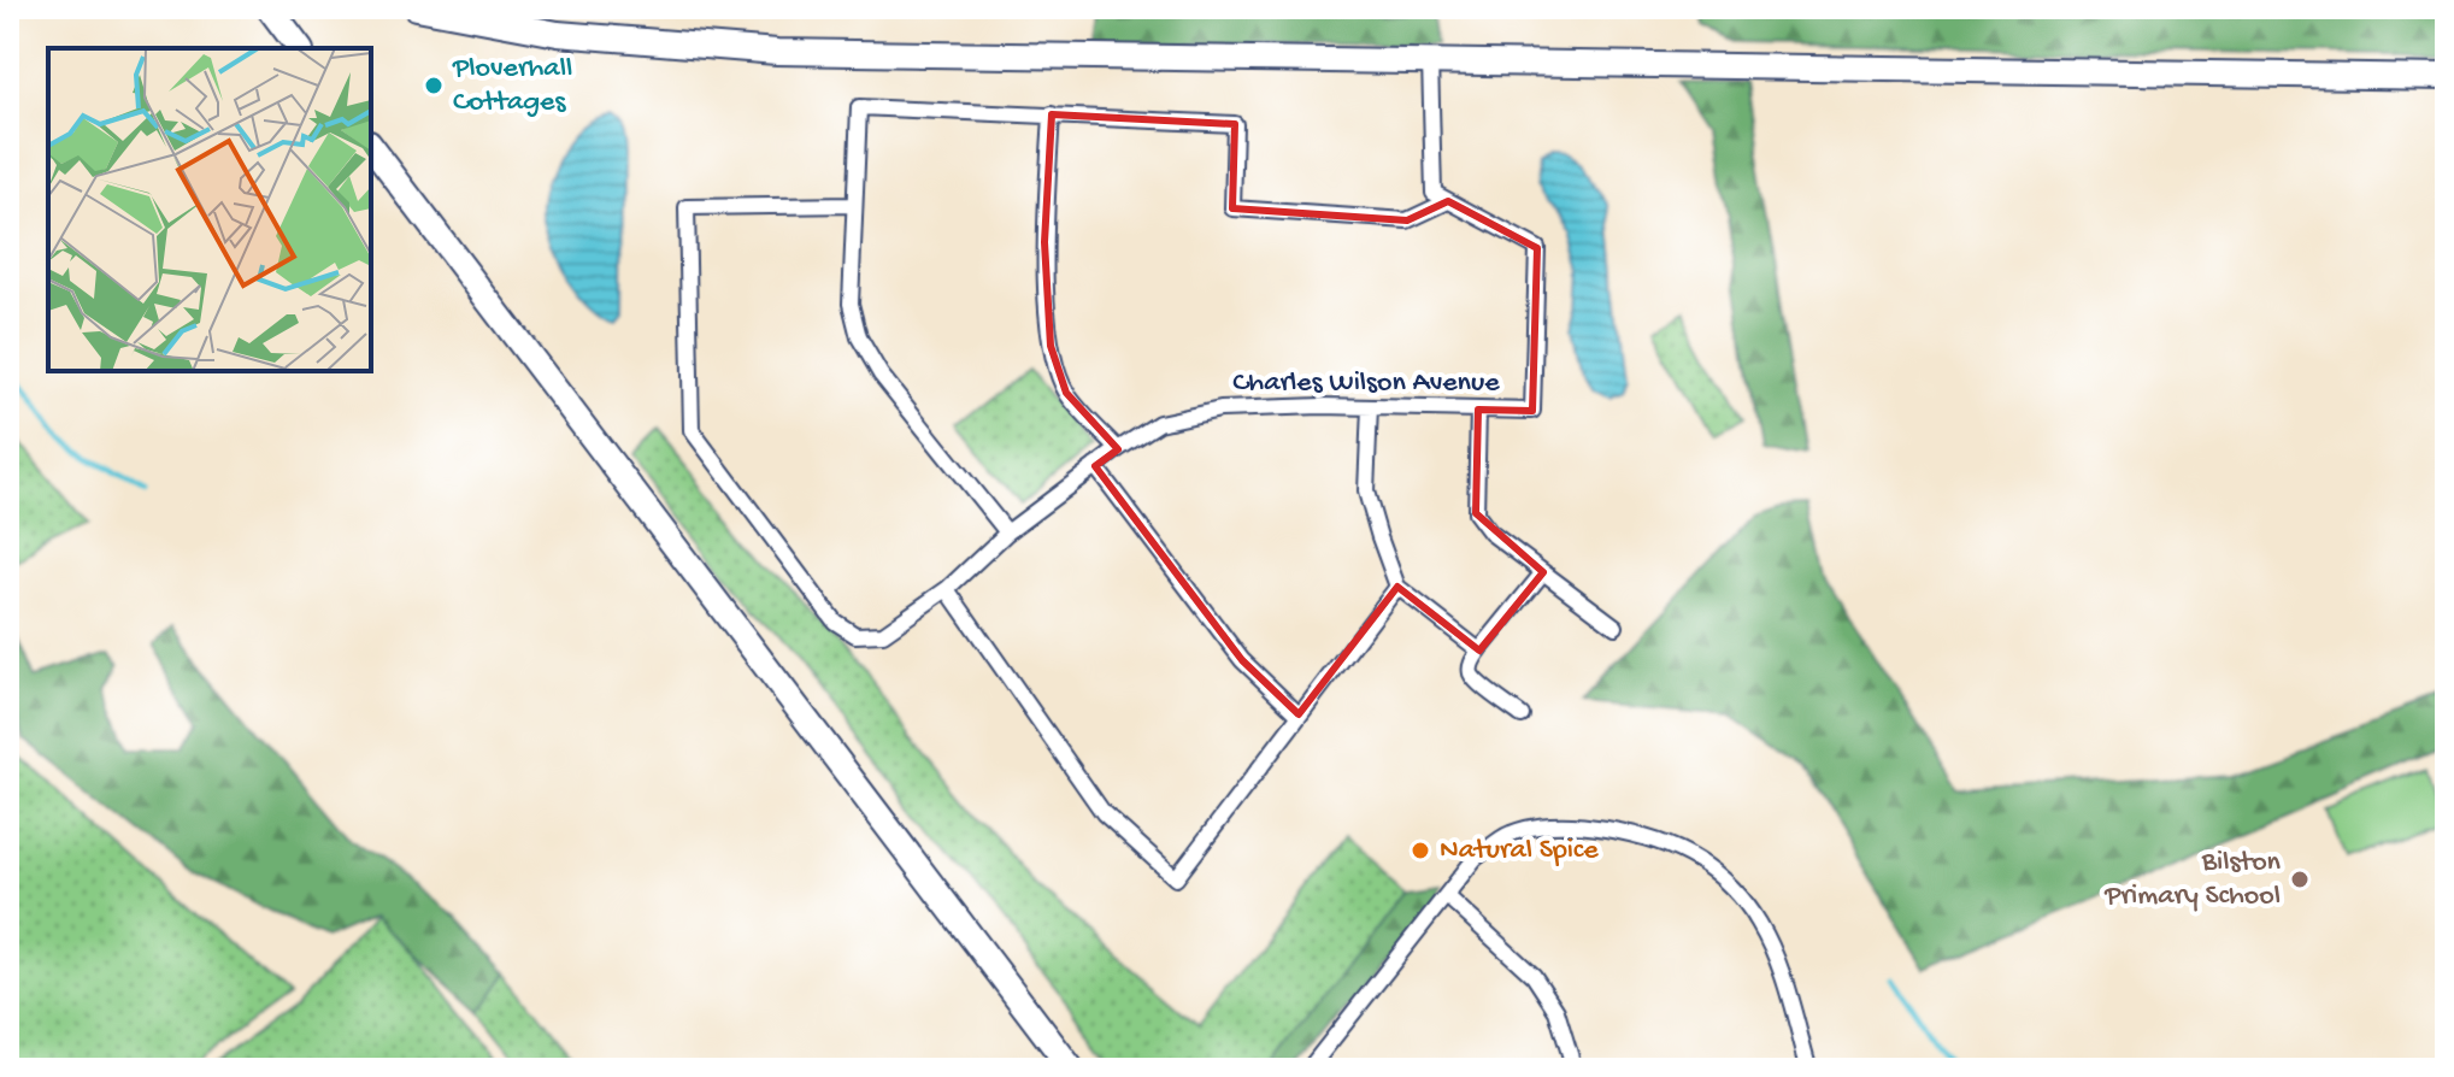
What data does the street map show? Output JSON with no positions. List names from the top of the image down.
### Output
{
  "streets": {
    "street": ["Charles Wilson Avenue"]
  },
  "places": ["Ploverhall Cottages", "Natural Spice", "Bilston Primary School"]
}
